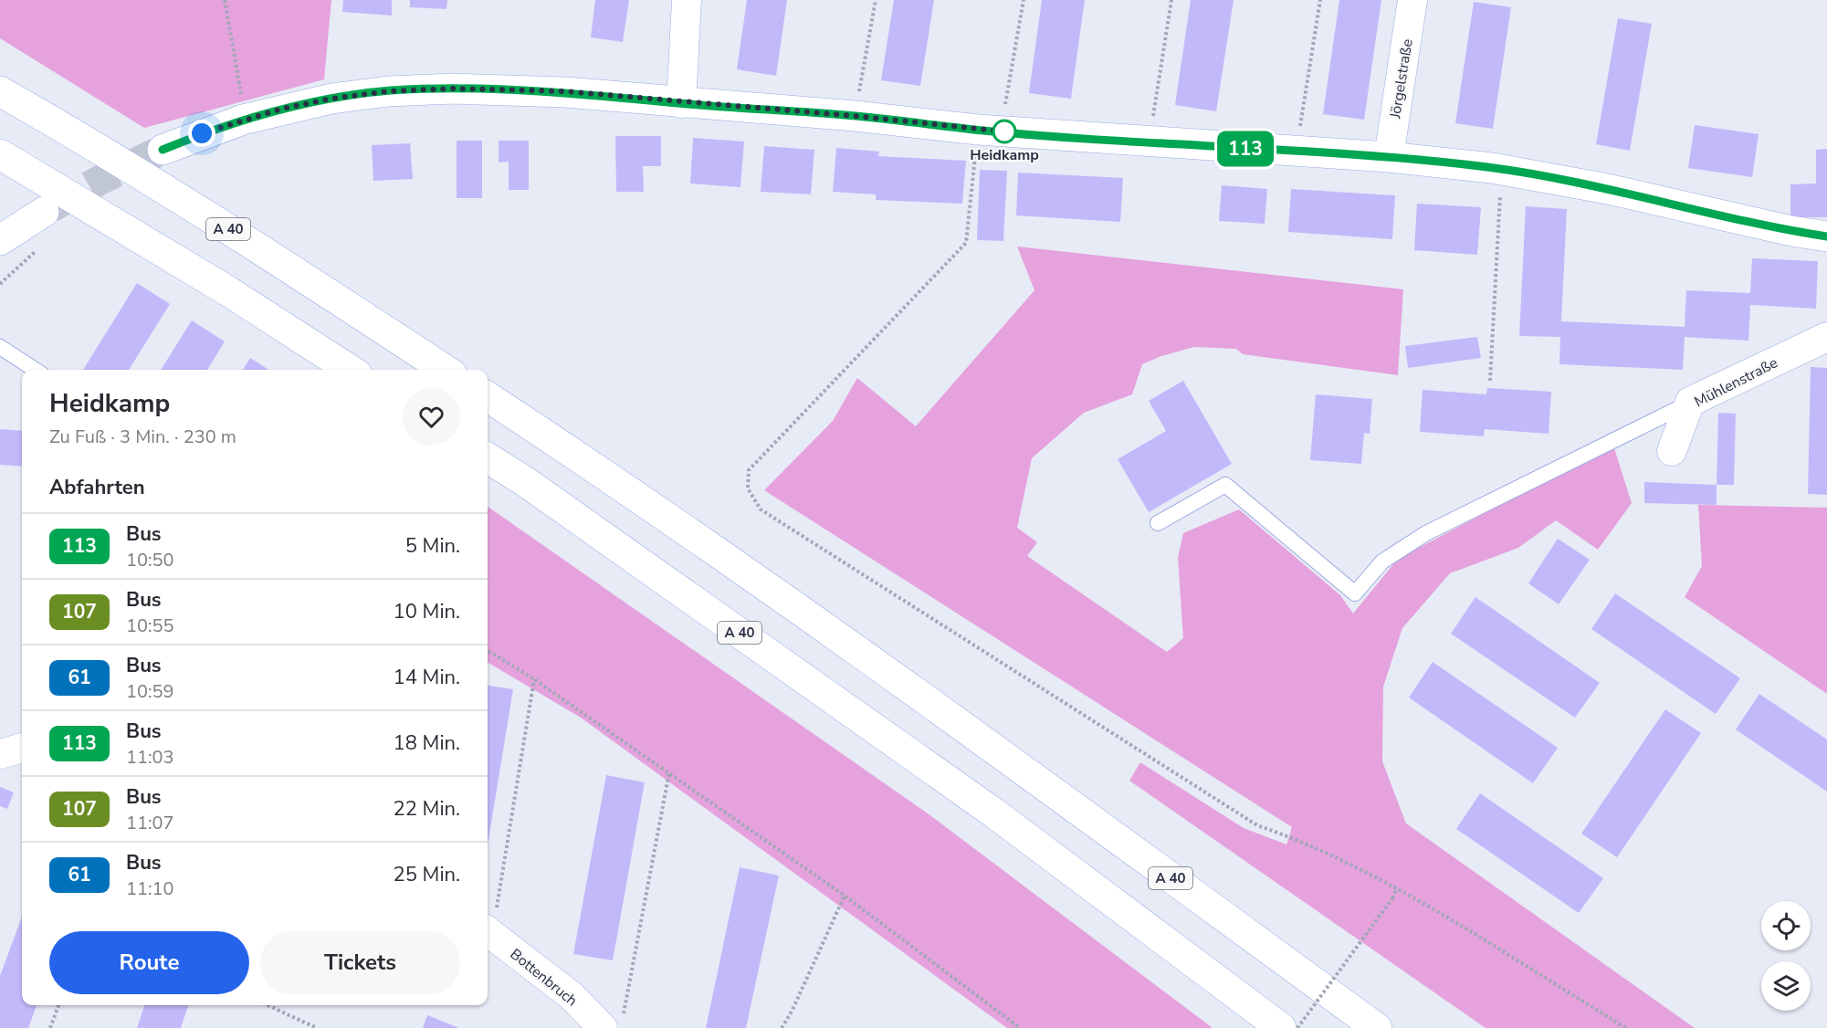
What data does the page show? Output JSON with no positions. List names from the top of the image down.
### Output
{
  "streets": {
    "main road": ["A 40"],
    "street": ["Jörgelstraße", "Mühlenstraße", "Bottenbruch"]
  },
  "places": ["Heidkamp"],
  "lines": ["bus line 113"],
  "page": {
    "on_map": "113",
    "heading": [
      ["Heidkamp", "Zu Fuß · 3 Min. · 230 m"],
      "Abfahrten"
    ],
    "list": [
      {
        "mark": "113",
        "name": "Bus",
        "note": "10:50",
        "value": "5 Min."
      },
      {
        "mark": "107",
        "name": "Bus",
        "note": "10:55",
        "value": "10 Min."
      },
      {
        "mark": "61",
        "name": "Bus",
        "note": "10:59",
        "value": "14 Min."
      },
      {
        "mark": "113",
        "name": "Bus",
        "note": "11:03",
        "value": "18 Min."
      },
      {
        "mark": "107",
        "name": "Bus",
        "note": "11:07",
        "value": "22 Min."
      },
      {
        "mark": "61",
        "name": "Bus",
        "note": "11:10",
        "value": "25 Min."
      }
    ],
    "buttons": ["Route", "Tickets"]
  }
}
